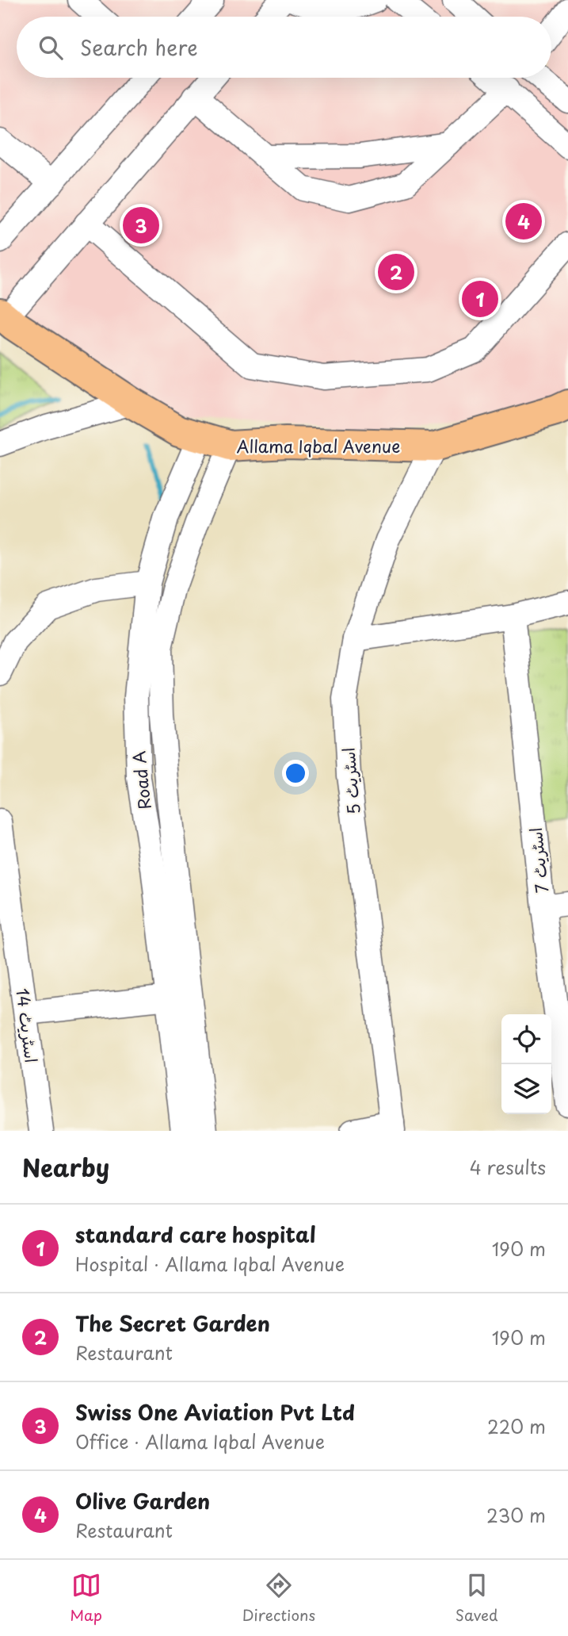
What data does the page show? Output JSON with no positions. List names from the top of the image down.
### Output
{
  "streets": {
    "main road": ["Allama Iqbal Avenue"],
    "street": [
      "Road A",
      "اسٹریٹ 5",
      "اسٹریٹ 7",
      "اسٹریٹ 14"
    ]
  },
  "crossings": [
    ["Allama Iqbal Avenue", "Road A"],
    ["Allama Iqbal Avenue", "اسٹریٹ 5"]
  ],
  "page": {
    "search": "Search here",
    "pins": [
      "4",
      "3",
      "2",
      "1"
    ],
    "heading": ["Nearby", "4 results"],
    "list": [
      {
        "mark": "1",
        "name": "standard care hospital",
        "note": "Hospital · Allama Iqbal Avenue",
        "value": "190 m"
      },
      {
        "mark": "2",
        "name": "The Secret Garden",
        "note": "Restaurant",
        "value": "190 m"
      },
      {
        "mark": "3",
        "name": "Swiss One Aviation Pvt Ltd",
        "note": "Office · Allama Iqbal Avenue",
        "value": "220 m"
      },
      {
        "mark": "4",
        "name": "Olive Garden",
        "note": "Restaurant",
        "value": "230 m"
      }
    ],
    "nav": ["Map", "Directions", "Saved"]
  }
}
